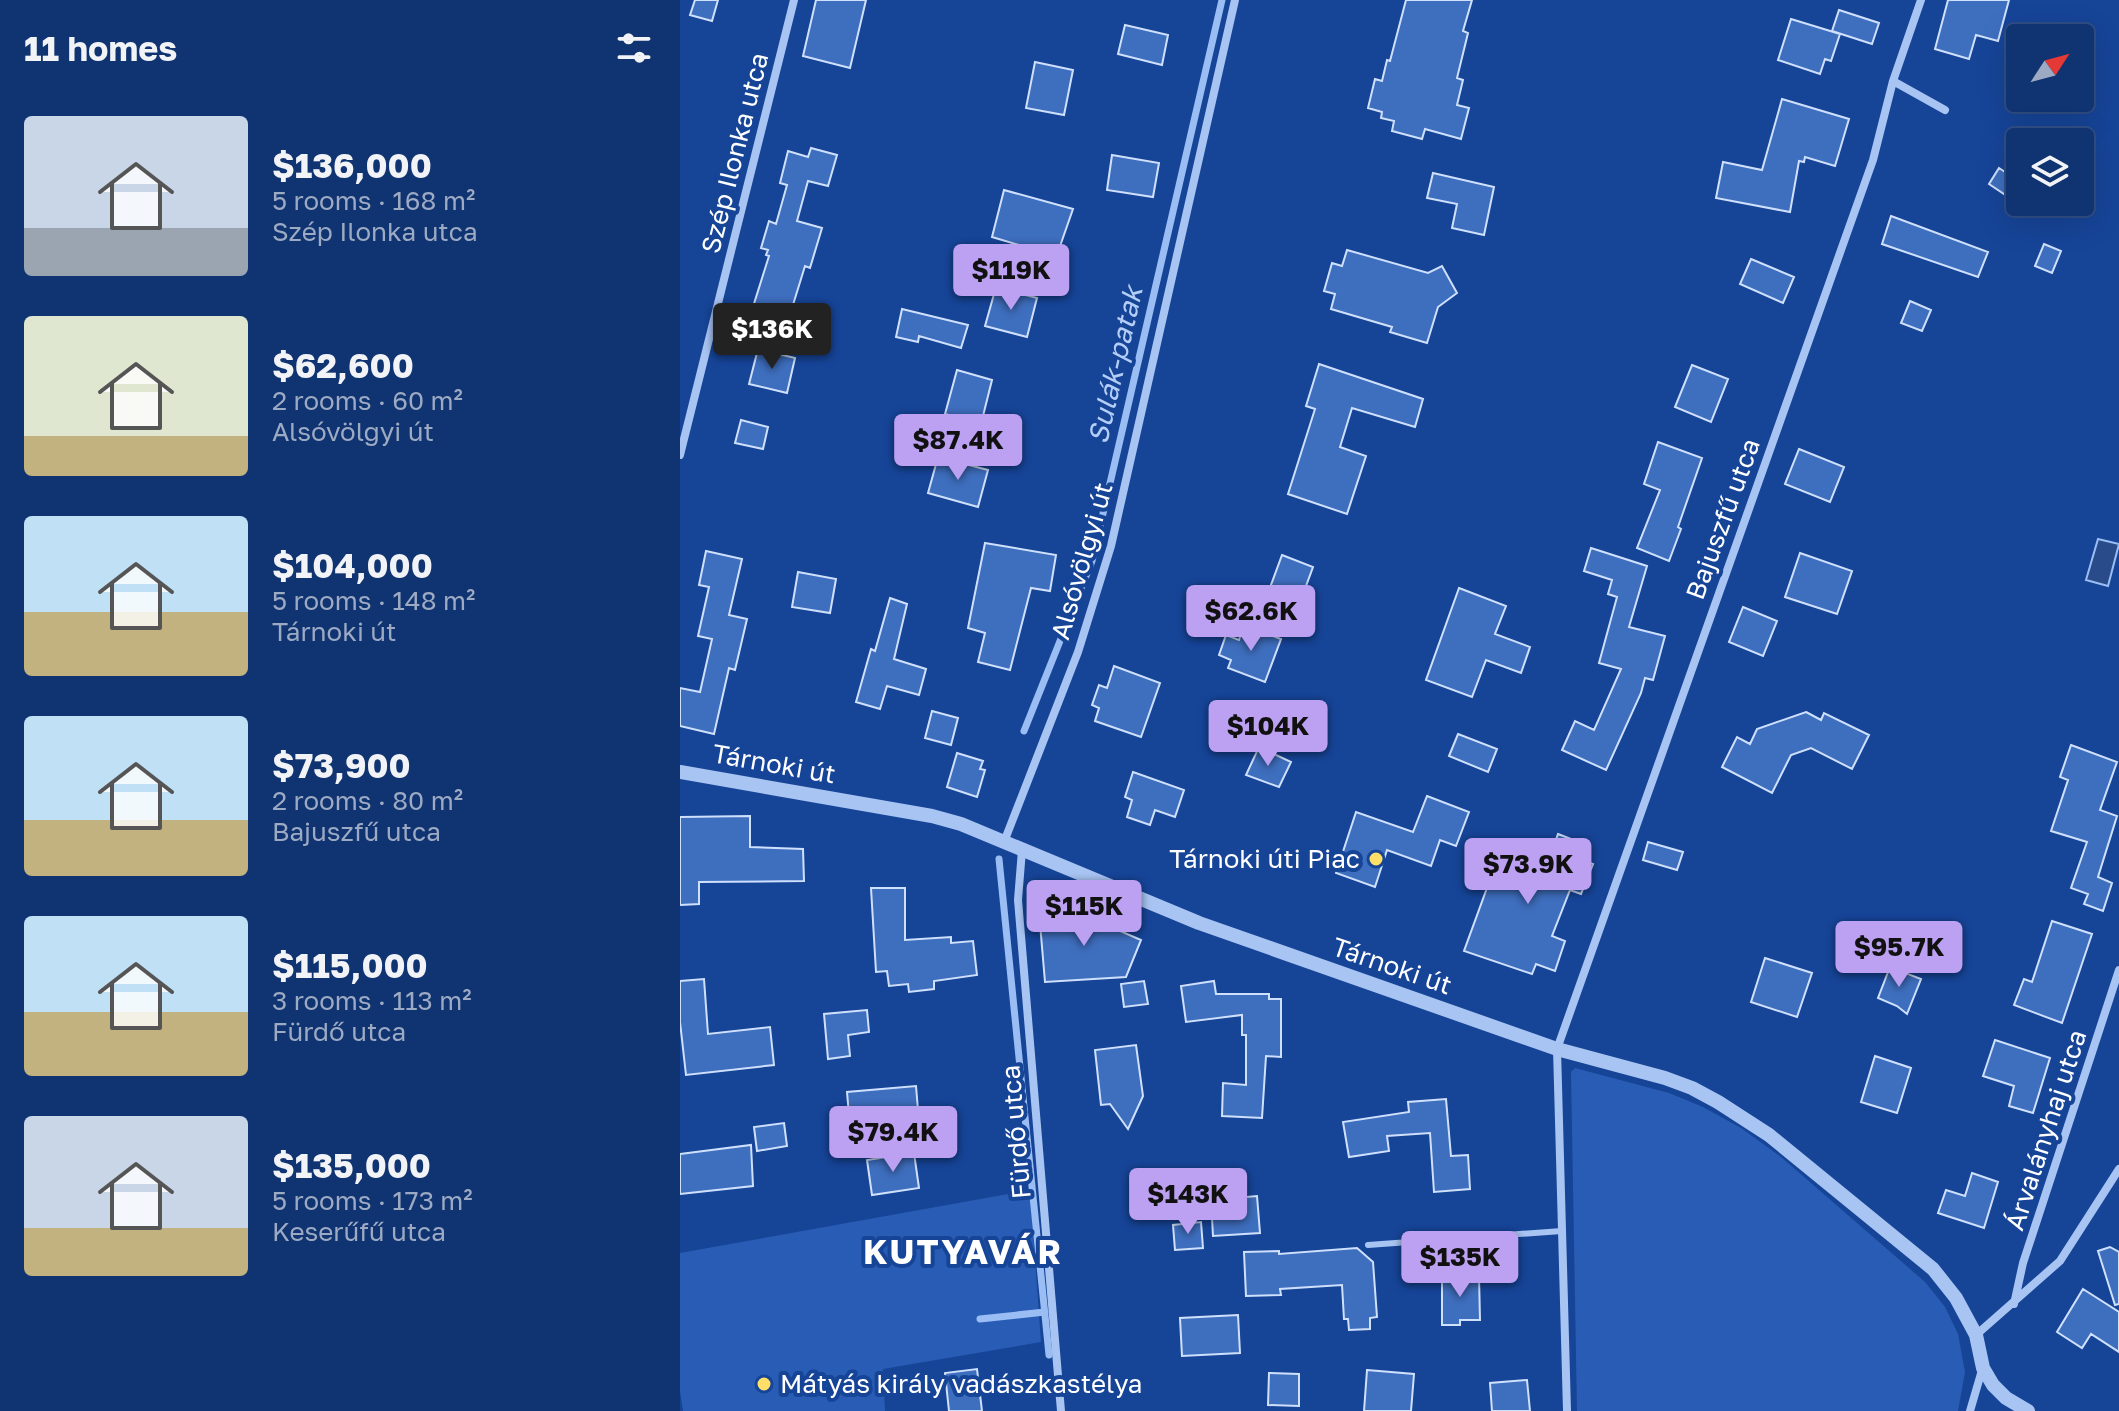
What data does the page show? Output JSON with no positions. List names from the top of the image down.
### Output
{
  "streets": {
    "street": [
      "Szép Ilonka utca",
      "Bajuszfű utca",
      "Alsóvölgyi út",
      "Tárnoki út",
      "Árvalányhaj utca",
      "Fürdő utca"
    ]
  },
  "crossings": [
    ["Bajuszfű utca", "Tárnoki út"],
    ["Alsóvölgyi út", "Tárnoki út"],
    ["Tárnoki út", "Fürdő utca"]
  ],
  "districts": ["KUTYAVÁR"],
  "water": ["Sulák-patak"],
  "places": ["Tárnoki úti Piac", "Mátyás király vadászkastélya"],
  "north": "top right",
  "page": {
    "heading": "11 homes",
    "list": [
      {
        "name": "$136,000",
        "note": "5 rooms · 168 m² · Szép Ilonka utca"
      },
      {
        "name": "$62,600",
        "note": "2 rooms · 60 m² · Alsóvölgyi út"
      },
      {
        "name": "$104,000",
        "note": "5 rooms · 148 m² · Tárnoki út"
      },
      {
        "name": "$73,900",
        "note": "2 rooms · 80 m² · Bajuszfű utca"
      },
      {
        "name": "$115,000",
        "note": "3 rooms · 113 m² · Fürdő utca"
      },
      {
        "name": "$135,000",
        "note": "5 rooms · 173 m² · Keserűfű utca"
      }
    ],
    "price": [
      "$119K",
      "$136K",
      "$87.4K",
      "$62.6K",
      "$104K",
      "$73.9K",
      "$115K",
      "$95.7K",
      "$79.4K",
      "$143K",
      "$135K"
    ]
  }
}
